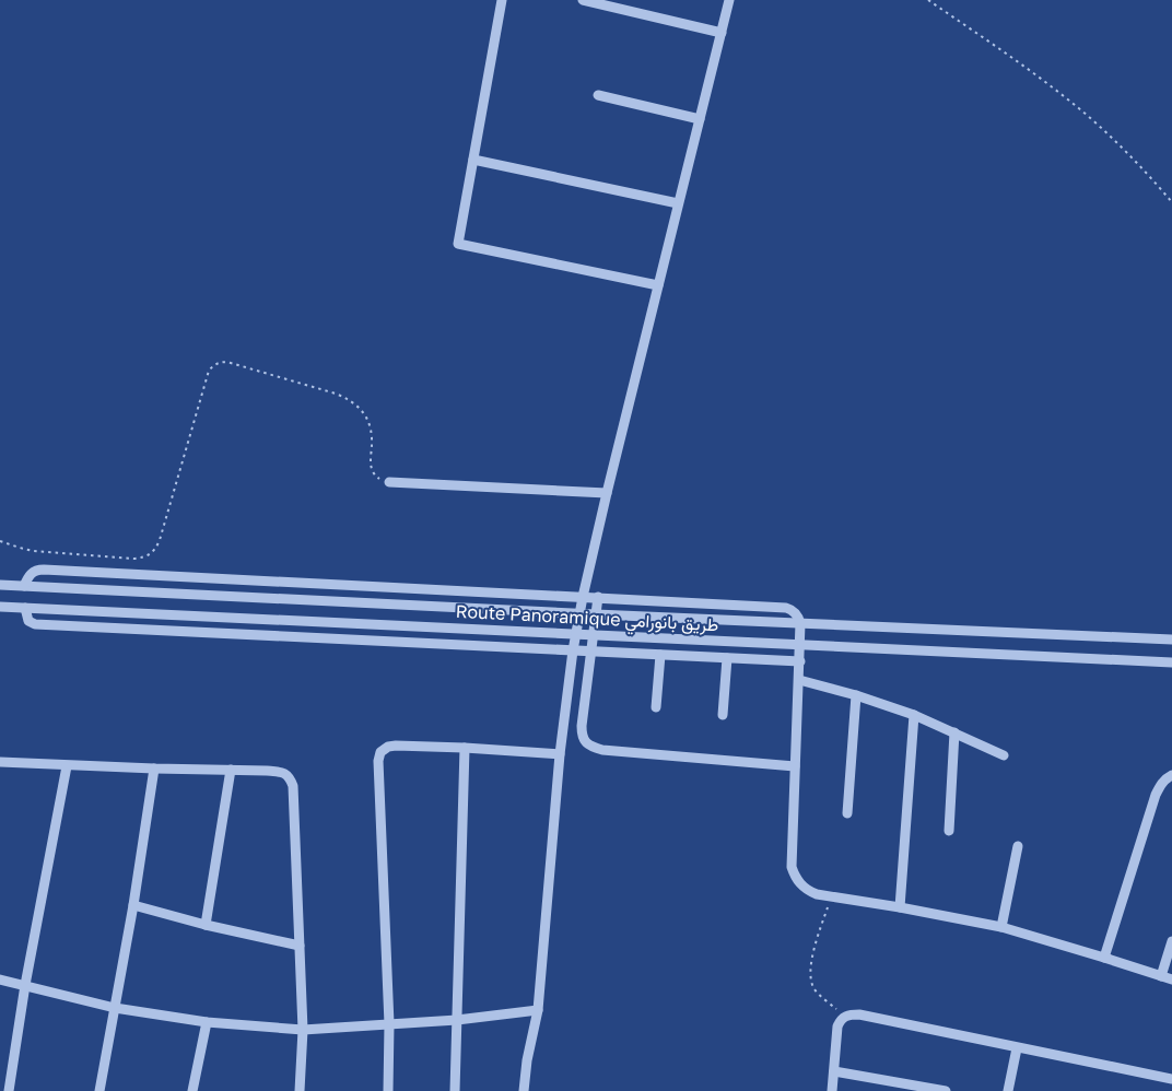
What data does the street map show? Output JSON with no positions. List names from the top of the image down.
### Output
{
  "streets": {
    "street": ["Route Panoramique طريق بانورامي"]
  }
}
